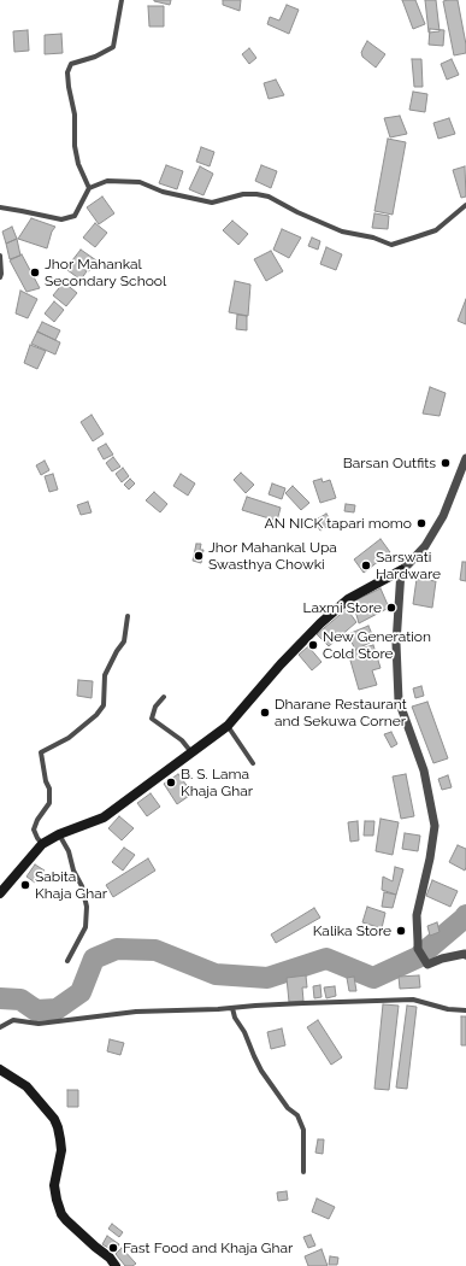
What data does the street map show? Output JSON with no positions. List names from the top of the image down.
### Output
{
  "places": [
    "Jhor Mahankal Secondary School",
    "Barsan Outfits",
    "AN NICK tapari momo",
    "Jhor Mahankal Upa Swasthya Chowki",
    "Sarswati Hardware",
    "Laxmi Store",
    "New Generation Cold Store",
    "Dharane Restaurant and Sekuwa Corner",
    "B. S. Lama Khaja Ghar",
    "Sabita Khaja Ghar",
    "Kalika Store",
    "Fast Food and Khaja Ghar"
  ]
}
